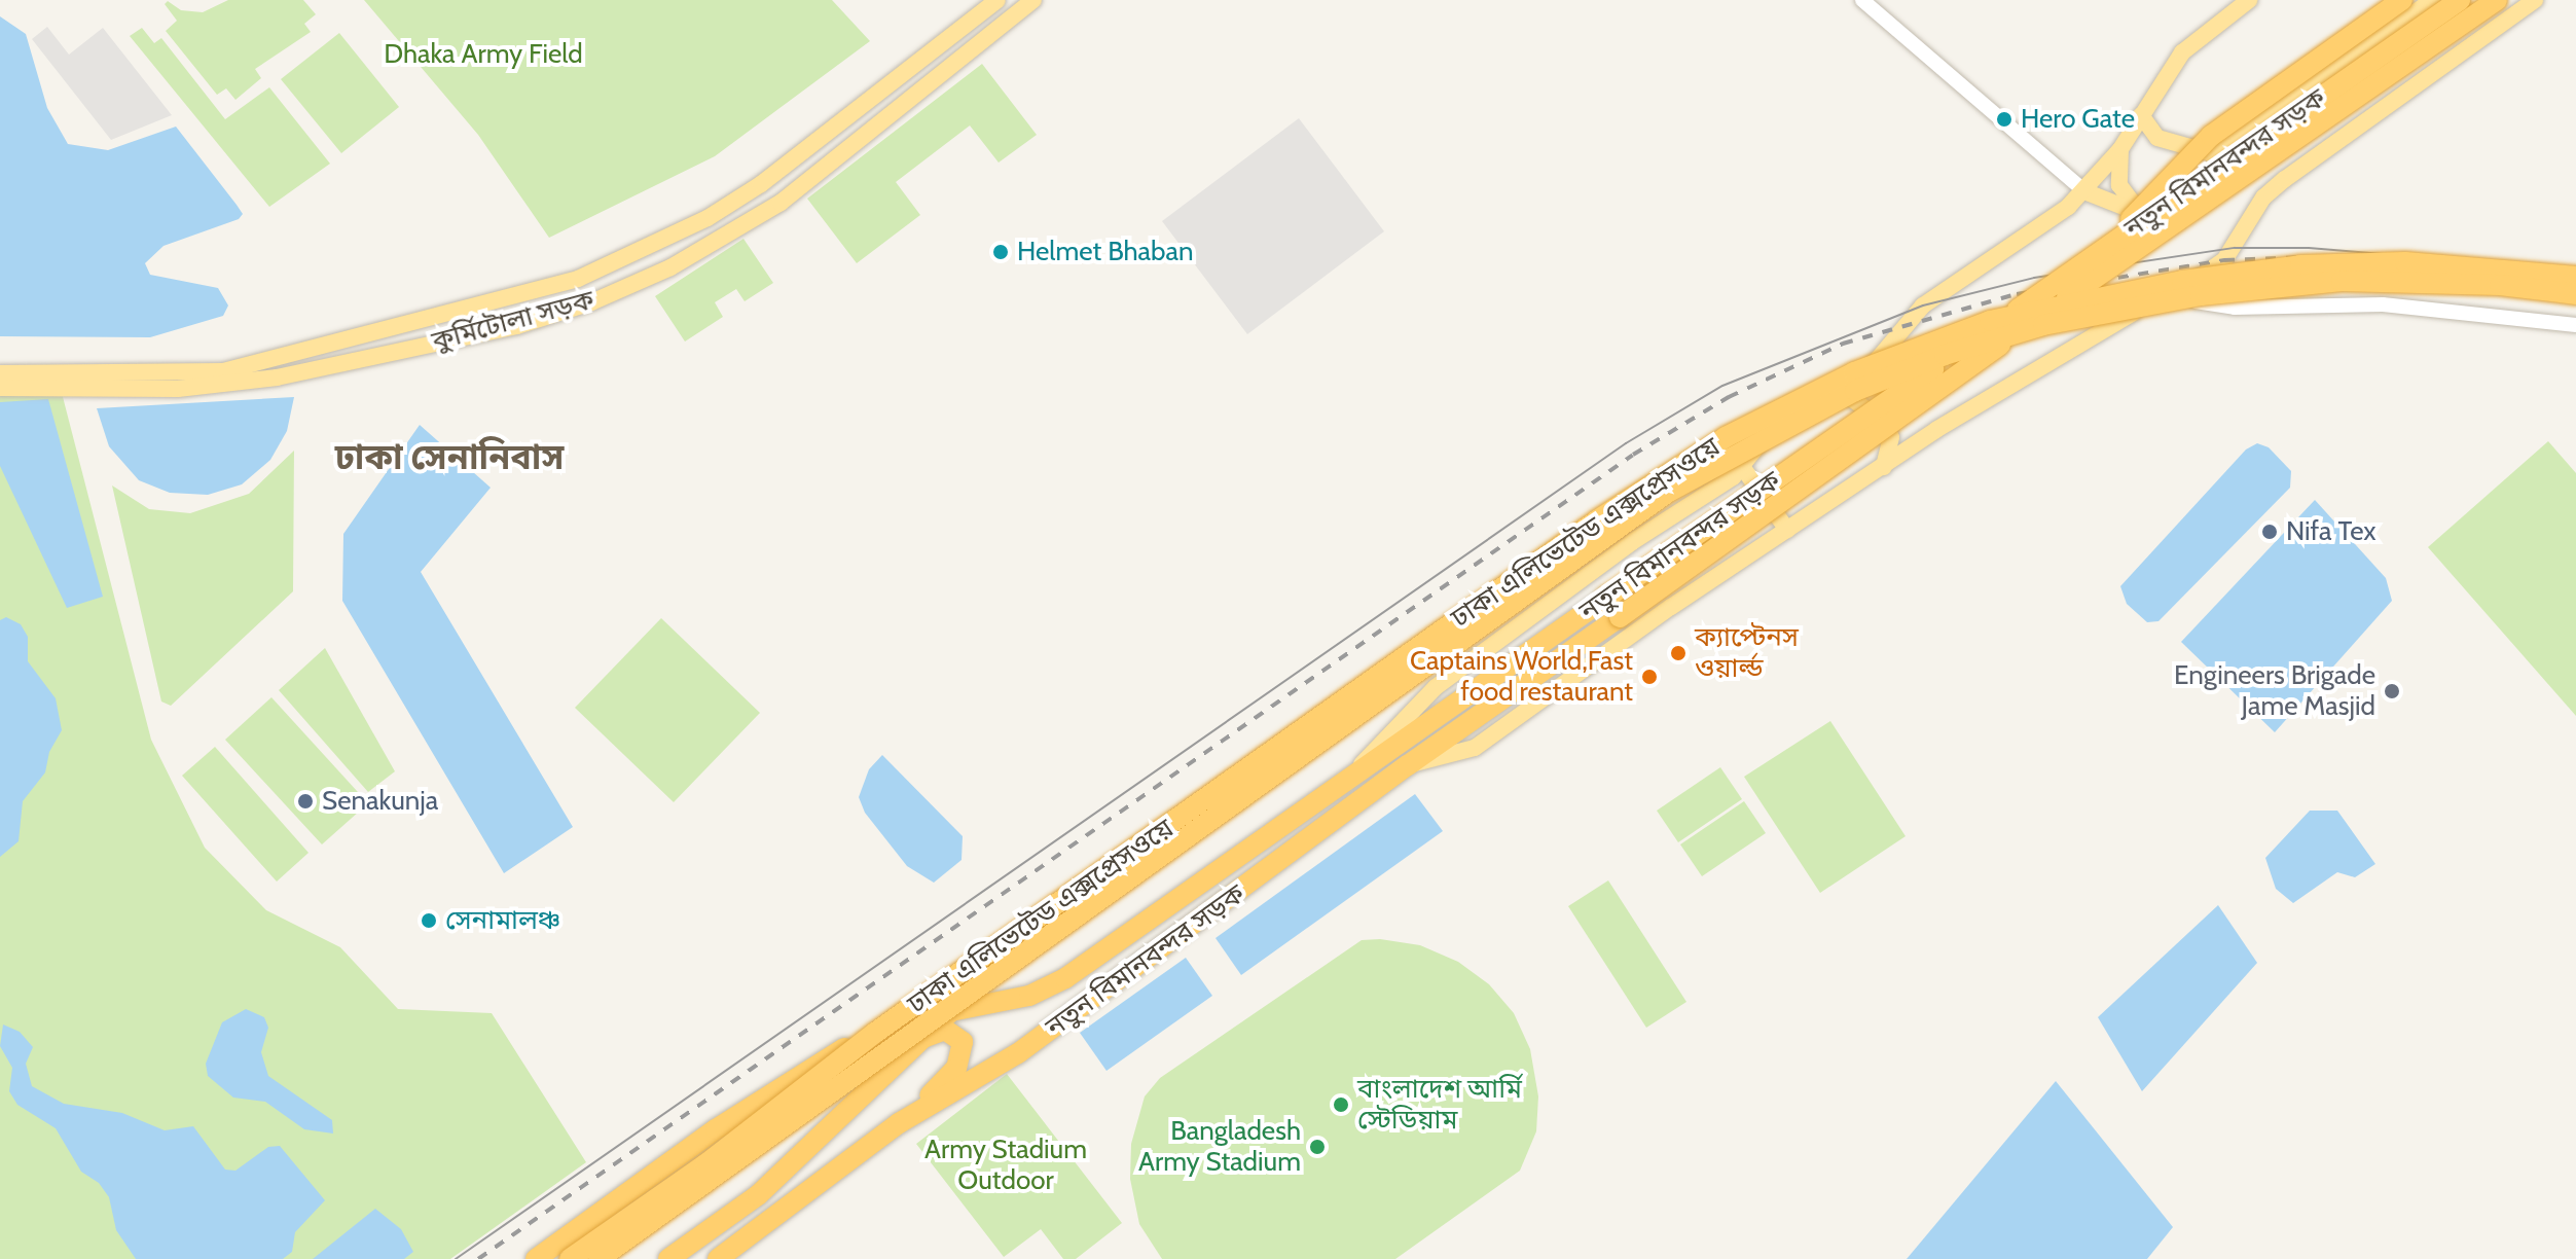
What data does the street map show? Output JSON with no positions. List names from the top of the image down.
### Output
{
  "streets": {
    "highway": ["নতুন বিমানবন্দর সড়ক", "ঢাকা এলিভেটেড এক্সপ্রেসওয়ে"],
    "main road": ["কুর্মিটোলা সড়ক"]
  },
  "districts": ["ঢাকা সেনানিবাস"],
  "parks": ["Dhaka Army Field", "Army Stadium Outdoor"],
  "places": [
    "Hero Gate",
    "Helmet Bhaban",
    "Nifa Tex",
    "ক্যাপ্টেনস ওয়ার্ল্ড",
    "Captains World,Fast food restaurant",
    "Engineers Brigade Jame Masjid",
    "Senakunja",
    "সেনামালঞ্চ",
    "বাংলাদেশ আর্মি স্টেডিয়াম",
    "Bangladesh Army Stadium"
  ]
}
